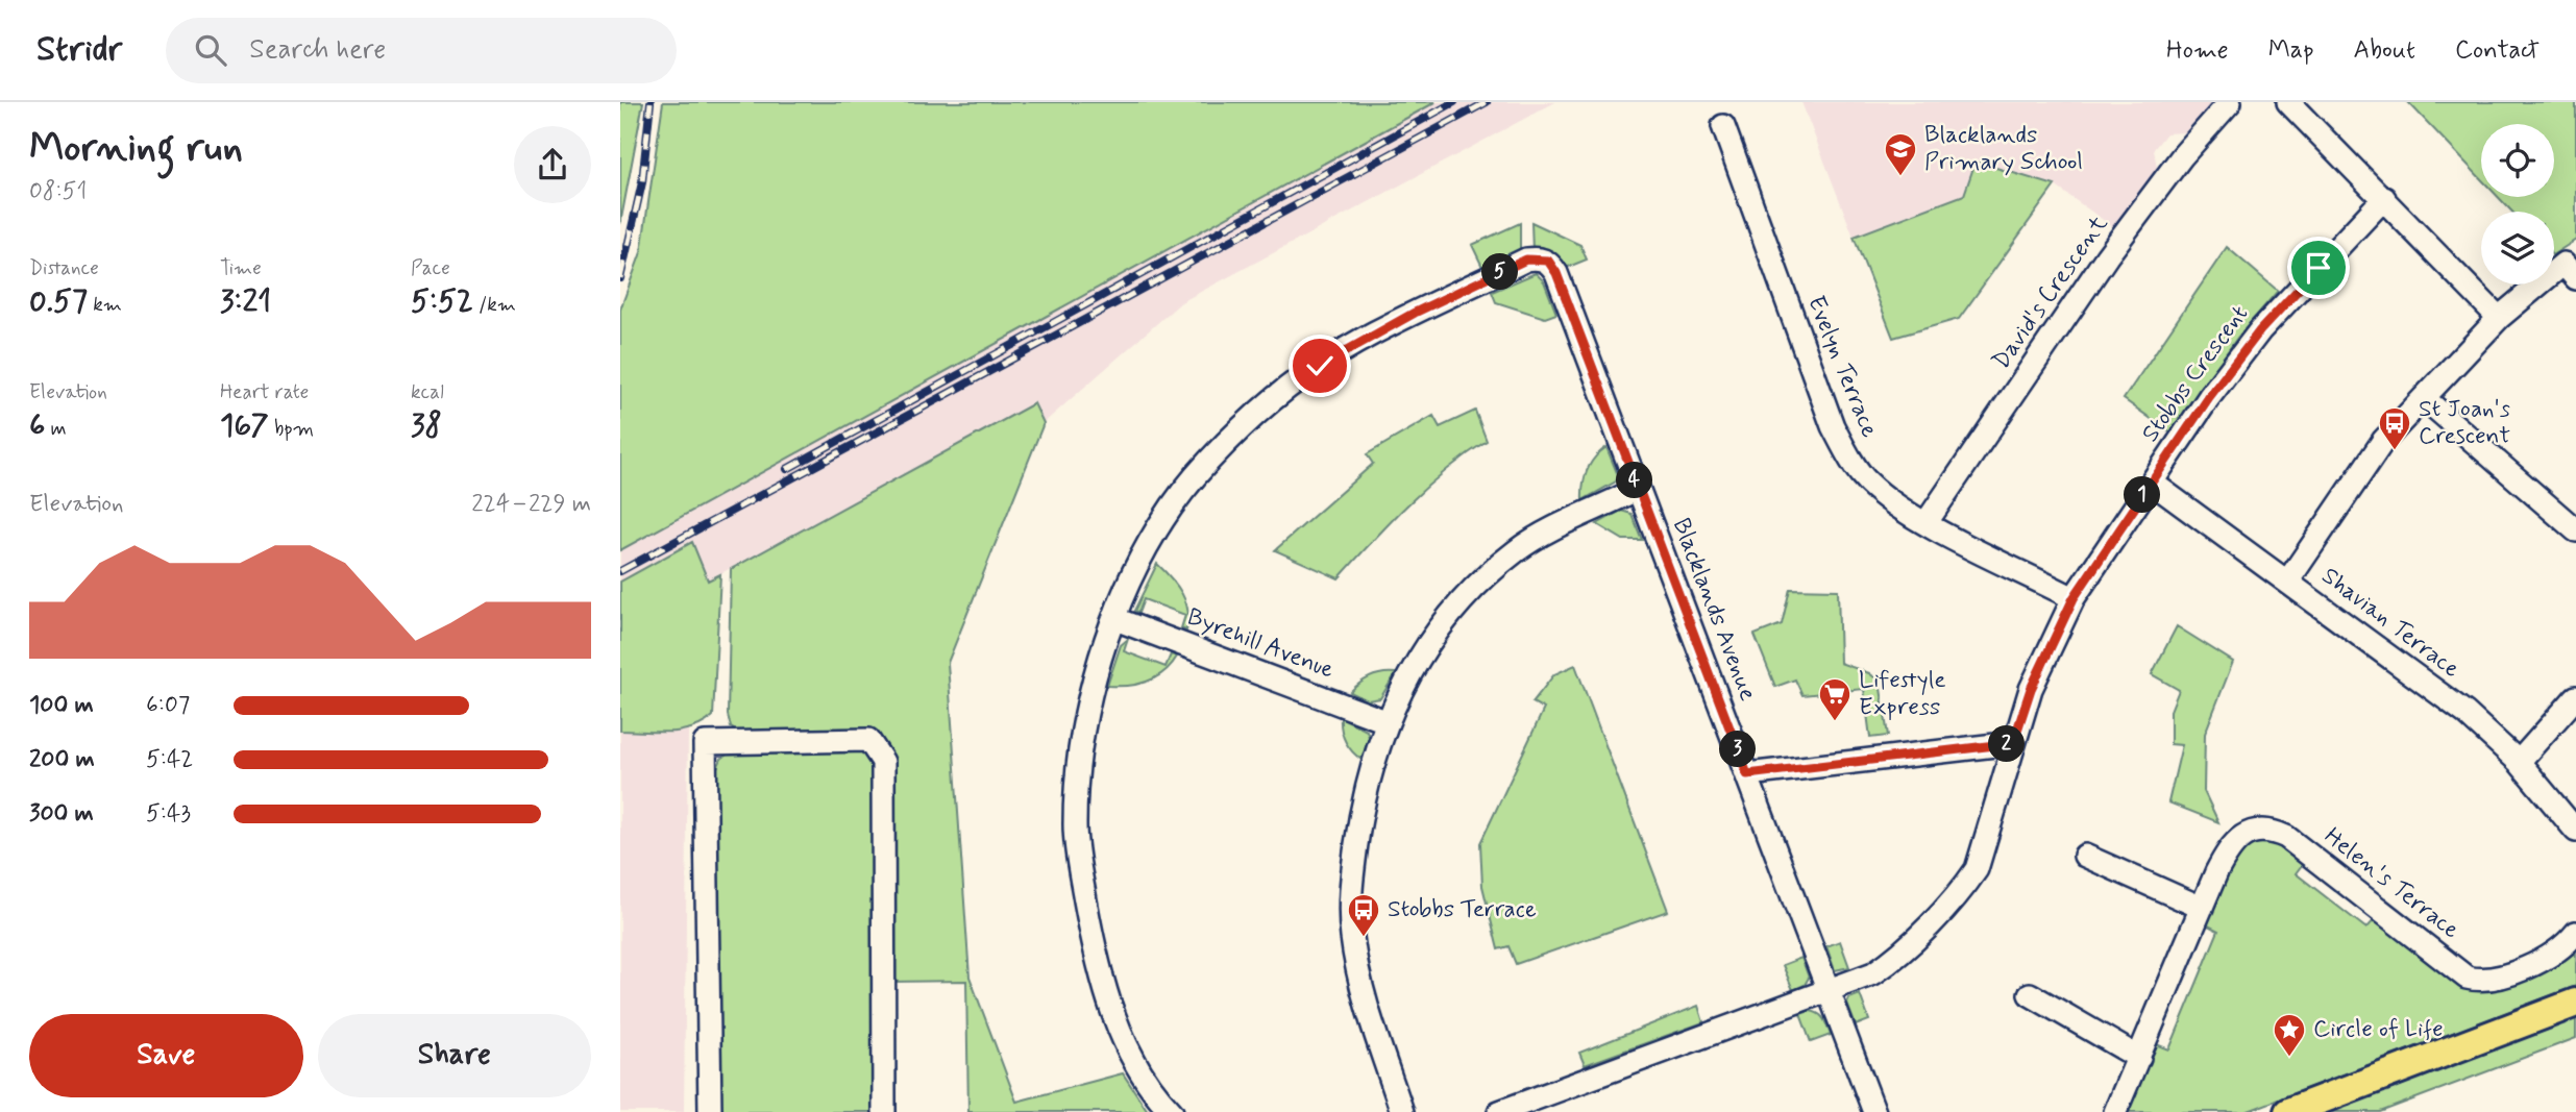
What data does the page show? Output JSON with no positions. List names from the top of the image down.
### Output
{
  "streets": {
    "street": [
      "David's Crescent",
      "Evelyn Terrace",
      "Stobbs Crescent",
      "Blacklands Avenue",
      "Shavian Terrace",
      "Byrehill Avenue",
      "Helen's Terrace"
    ]
  },
  "crossings": [
    ["David's Crescent", "Evelyn Terrace"],
    ["Evelyn Terrace", "Stobbs Crescent"],
    ["Stobbs Crescent", "Blacklands Avenue"],
    ["Stobbs Crescent", "Shavian Terrace"],
    ["Blacklands Avenue", "Byrehill Avenue"]
  ],
  "places": {
    "school or university": ["Blacklands Primary School"],
    "bus stop": ["St Joan's Crescent", "Stobbs Terrace"],
    "supermarket": ["Lifestyle Express"],
    "place": ["Circle of Life"]
  },
  "page": {
    "header": "Stridr",
    "search": "Search here",
    "nav": [
      "Home",
      "Map",
      "About",
      "Contact"
    ],
    "heading": ["Morning run", "08:51"],
    "stats": [
      ["Distance", "0.57 km"],
      ["Time", "3:21"],
      ["Pace", "5:52 /km"],
      ["Elevation", "6 m"],
      ["Heart rate", "167 bpm"],
      ["kcal", "38"]
    ],
    "pins": [
      "5",
      "4",
      "1",
      "2",
      "3"
    ],
    "chart": ["Elevation", "224–229 m"],
    "list": [
      {
        "name": "100 m",
        "note": "6:07"
      },
      {
        "name": "200 m",
        "note": "5:42"
      },
      {
        "name": "300 m",
        "note": "5:43"
      }
    ],
    "buttons": ["Save", "Share"]
  }
}
